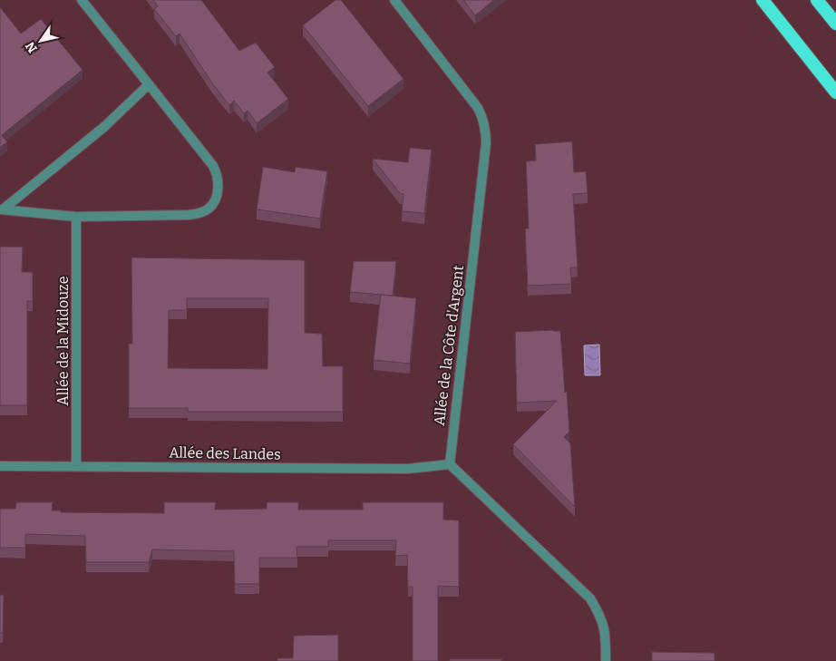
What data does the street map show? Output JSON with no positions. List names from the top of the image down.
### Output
{
  "streets": {
    "street": ["Allée de la Midouze", "Allée de la Côte d'Argent", "Allée des Landes"]
  },
  "crossings": [
    ["Allée de la Midouze", "Allée des Landes"],
    ["Allée de la Côte d'Argent", "Allée des Landes"]
  ],
  "north": "bottom left"
}
